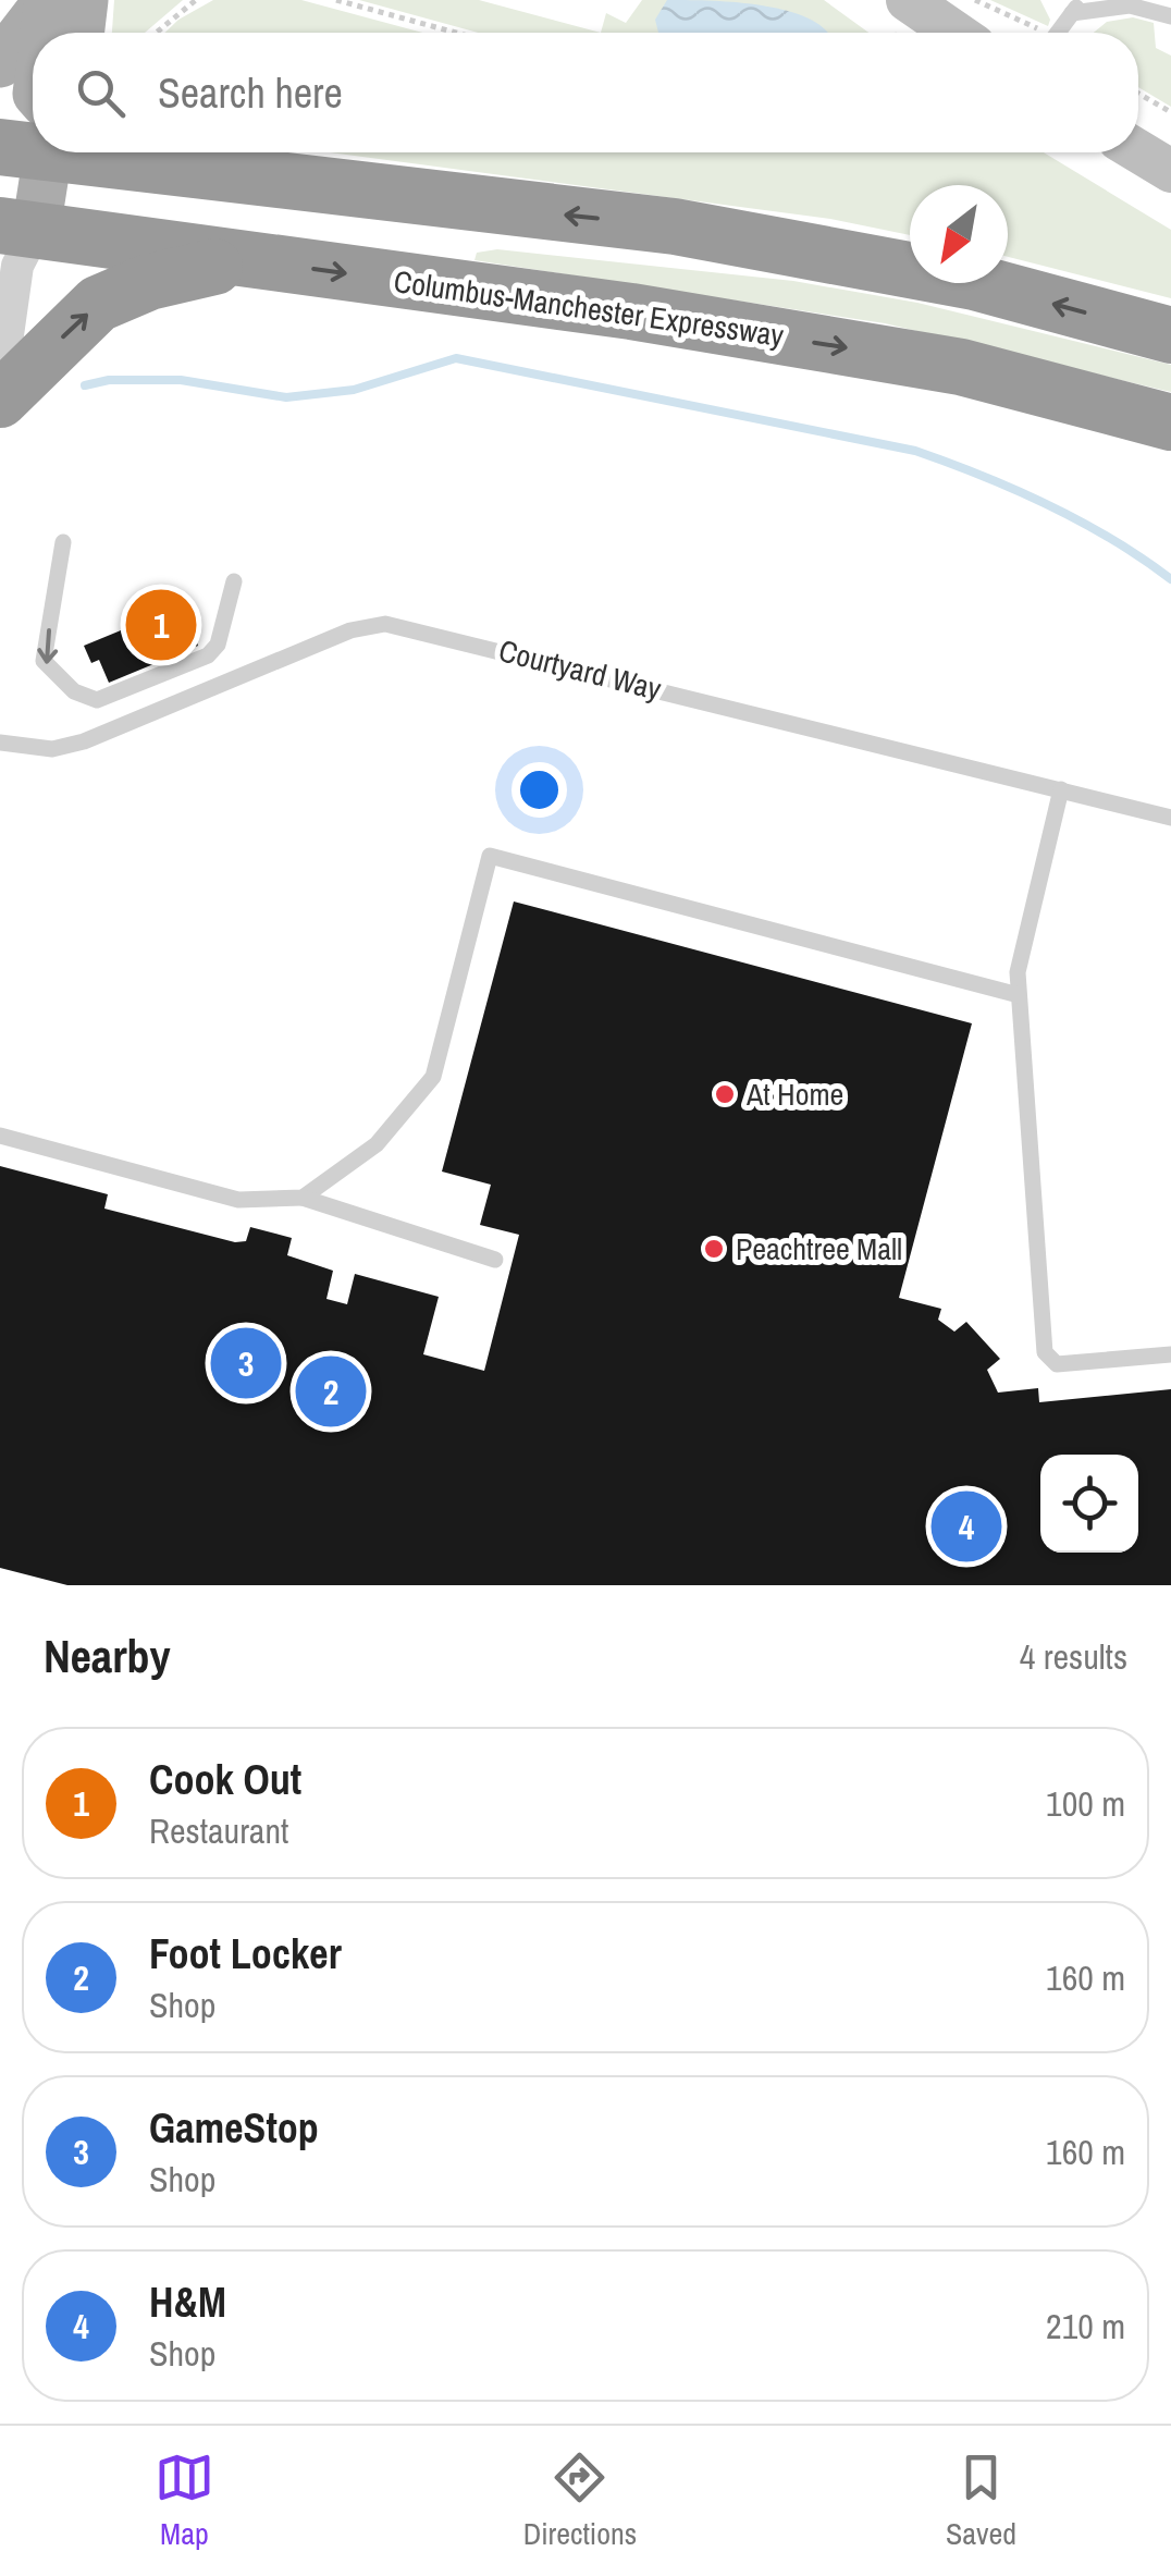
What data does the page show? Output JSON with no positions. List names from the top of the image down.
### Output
{
  "streets": {
    "highway": ["Columbus-Manchester Expressway"],
    "lane": ["Courtyard Way"]
  },
  "places": ["At Home", "Peachtree Mall"],
  "north": "bottom left",
  "page": {
    "search": "Search here",
    "pins": [
      "1",
      "3",
      "2",
      "4"
    ],
    "heading": ["Nearby", "4 results"],
    "list": [
      {
        "mark": "1",
        "name": "Cook Out",
        "note": "Restaurant",
        "value": "100 m"
      },
      {
        "mark": "2",
        "name": "Foot Locker",
        "note": "Shop",
        "value": "160 m"
      },
      {
        "mark": "3",
        "name": "GameStop",
        "note": "Shop",
        "value": "160 m"
      },
      {
        "mark": "4",
        "name": "H&M",
        "note": "Shop",
        "value": "210 m"
      }
    ],
    "nav": ["Map", "Directions", "Saved"]
  }
}
